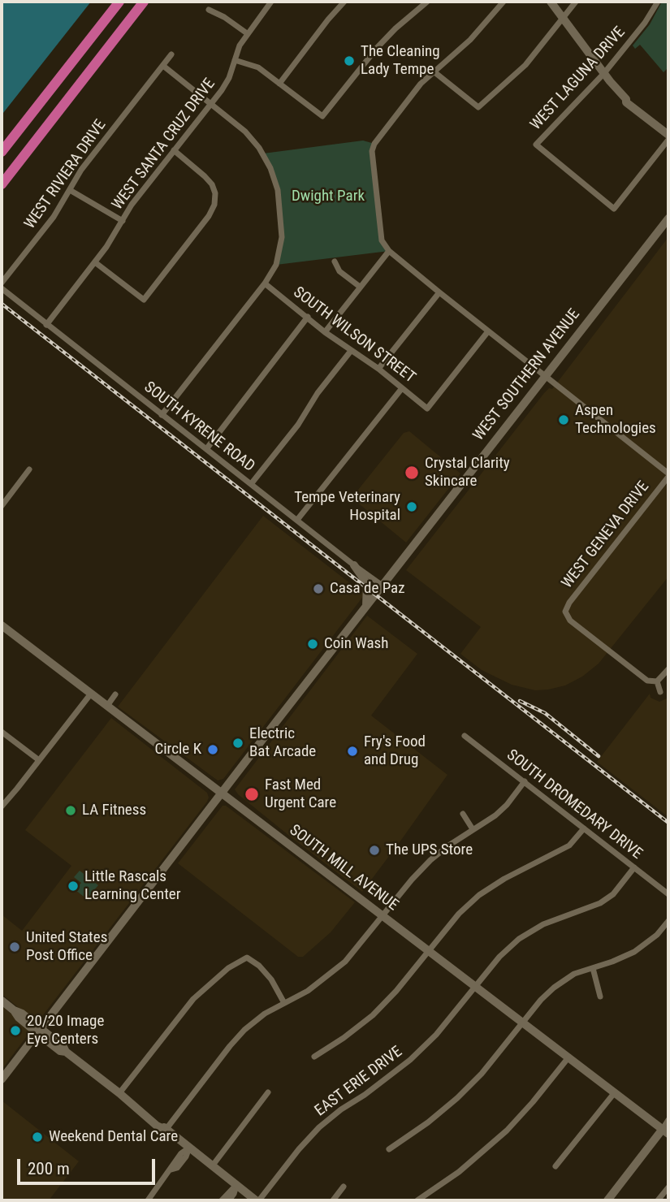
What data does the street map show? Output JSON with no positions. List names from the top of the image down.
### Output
{
  "streets": {
    "main road": ["WEST SOUTHERN AVENUE", "SOUTH MILL AVENUE"],
    "street": [
      "WEST LAGUNA DRIVE",
      "WEST SANTA CRUZ DRIVE",
      "WEST RIVIERA DRIVE",
      "SOUTH WILSON STREET",
      "SOUTH KYRENE ROAD",
      "WEST GENEVA DRIVE",
      "SOUTH DROMEDARY DRIVE",
      "EAST ERIE DRIVE"
    ]
  },
  "crossings": [
    ["WEST SANTA CRUZ DRIVE", "SOUTH KYRENE ROAD"],
    ["WEST SOUTHERN AVENUE", "SOUTH KYRENE ROAD"],
    ["WEST SOUTHERN AVENUE", "SOUTH MILL AVENUE"],
    ["SOUTH DROMEDARY DRIVE", "EAST ERIE DRIVE"],
    ["SOUTH MILL AVENUE", "EAST ERIE DRIVE"]
  ],
  "parks": ["Dwight Park"],
  "places": [
    "The Cleaning Lady Tempe",
    "Aspen Technologies",
    "Crystal Clarity Skincare",
    "Tempe Veterinary Hospital",
    "Casa de Paz",
    "Coin Wash",
    "Electric Bat Arcade",
    "Circle K",
    "Fry's Food and Drug",
    "Fast Med Urgent Care",
    "LA Fitness",
    "The UPS Store",
    "Little Rascals Learning Center",
    "United States Post Office",
    "20/20 Image Eye Centers",
    "Weekend Dental Care"
  ],
  "scale_bar": "200 m"
}
